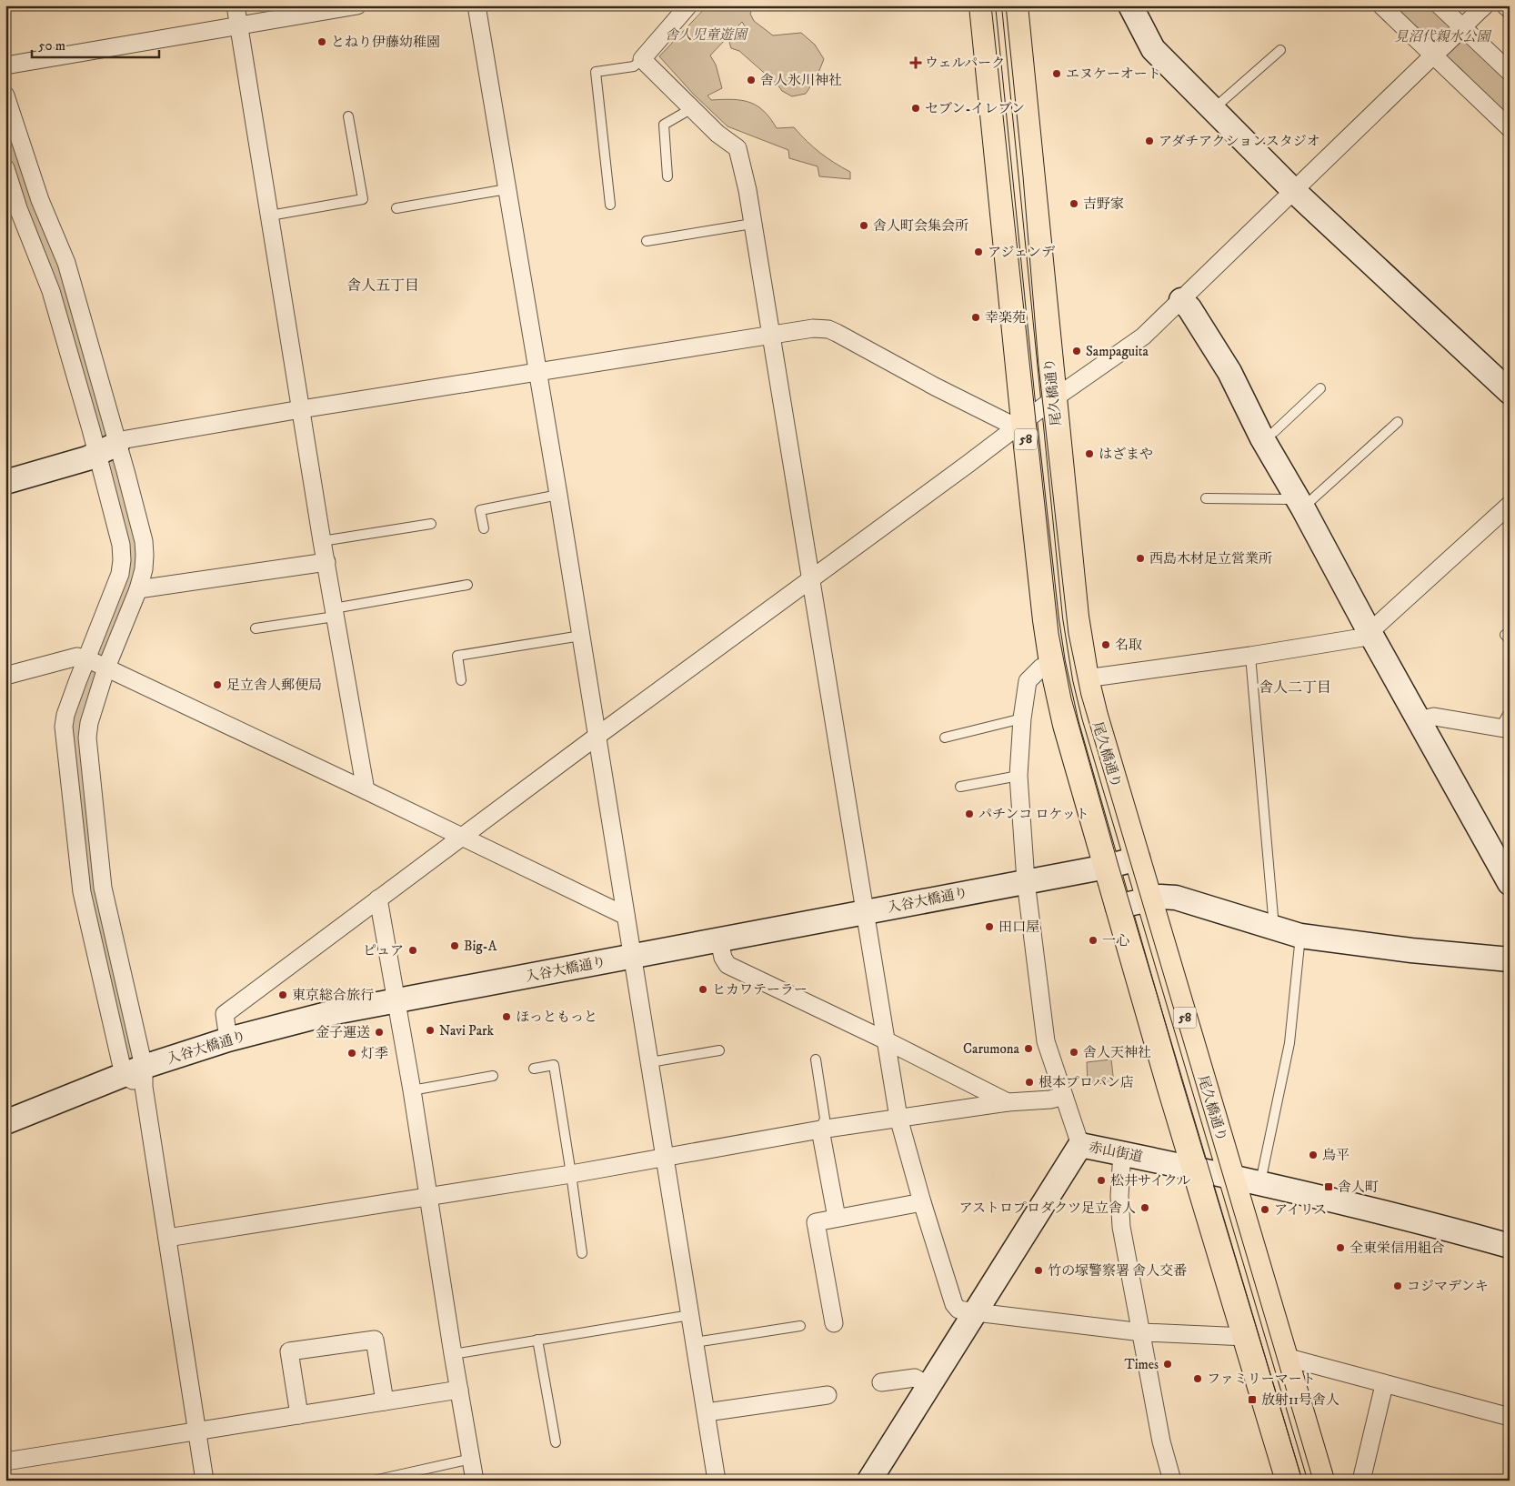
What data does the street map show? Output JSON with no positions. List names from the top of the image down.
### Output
{
  "streets": {
    "main road": ["尾久橋通り", "58"],
    "street": ["入谷大橋通り", "赤山街道"]
  },
  "crossings": [
    ["尾久橋通り", "入谷大橋通り"],
    ["尾久橋通り", "赤山街道"],
    ["58", "入谷大橋通り"],
    ["58", "赤山街道"]
  ],
  "districts": ["舎人五丁目", "舎人二丁目"],
  "parks": ["舎人児童遊園", "見沼代親水公園"],
  "places": {
    "other": [
      "とねり伊藤幼稚園",
      "エヌケーオート",
      "舎人氷川神社",
      "セブン-イレブン",
      "アダチアクションスタジオ",
      "吉野家",
      "舎人町会集会所",
      "アジェンデ",
      "幸楽苑",
      "Sampaguita",
      "はざまや",
      "西島木材足立営業所",
      "名取",
      "足立舎人郵便局",
      "パチンコ ロケット",
      "田口屋",
      "一心",
      "Big-A",
      "ピュア",
      "ヒカワテーラー",
      "東京総合旅行",
      "ほっともっと",
      "Navi Park",
      "金子運送",
      "Carumona",
      "舎人天神社",
      "灯季",
      "根本プロパン店",
      "鳥平",
      "松井サイクル",
      "アストロプロダクツ足立舎人",
      "アイリス",
      "全東栄信用組合",
      "竹の塚警察署 舎人交番",
      "コジマデンキ",
      "Times",
      "ファミリーマート"
    ],
    "health": ["ウェルパーク"],
    "transit": ["舎人町", "放射11号舎人"]
  },
  "scale_bar": "50 m"
}
